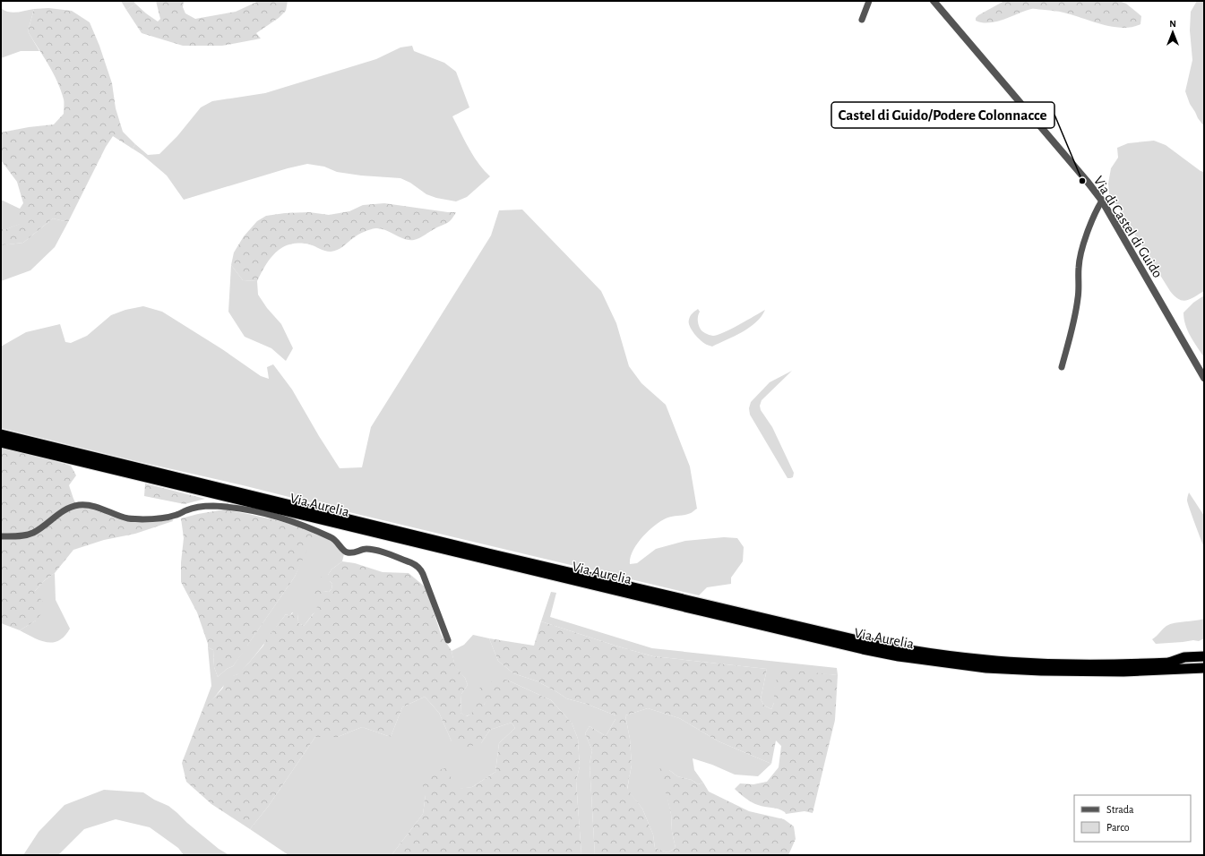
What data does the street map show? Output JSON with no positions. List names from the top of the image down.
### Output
{
  "streets": {
    "highway": ["Via Aurelia"],
    "street": ["Via di Castel di Guido"]
  },
  "places": ["Castel di Guido/Podere Colonnacce"],
  "legend": ["Strada", "Parco"],
  "north": "top"
}
